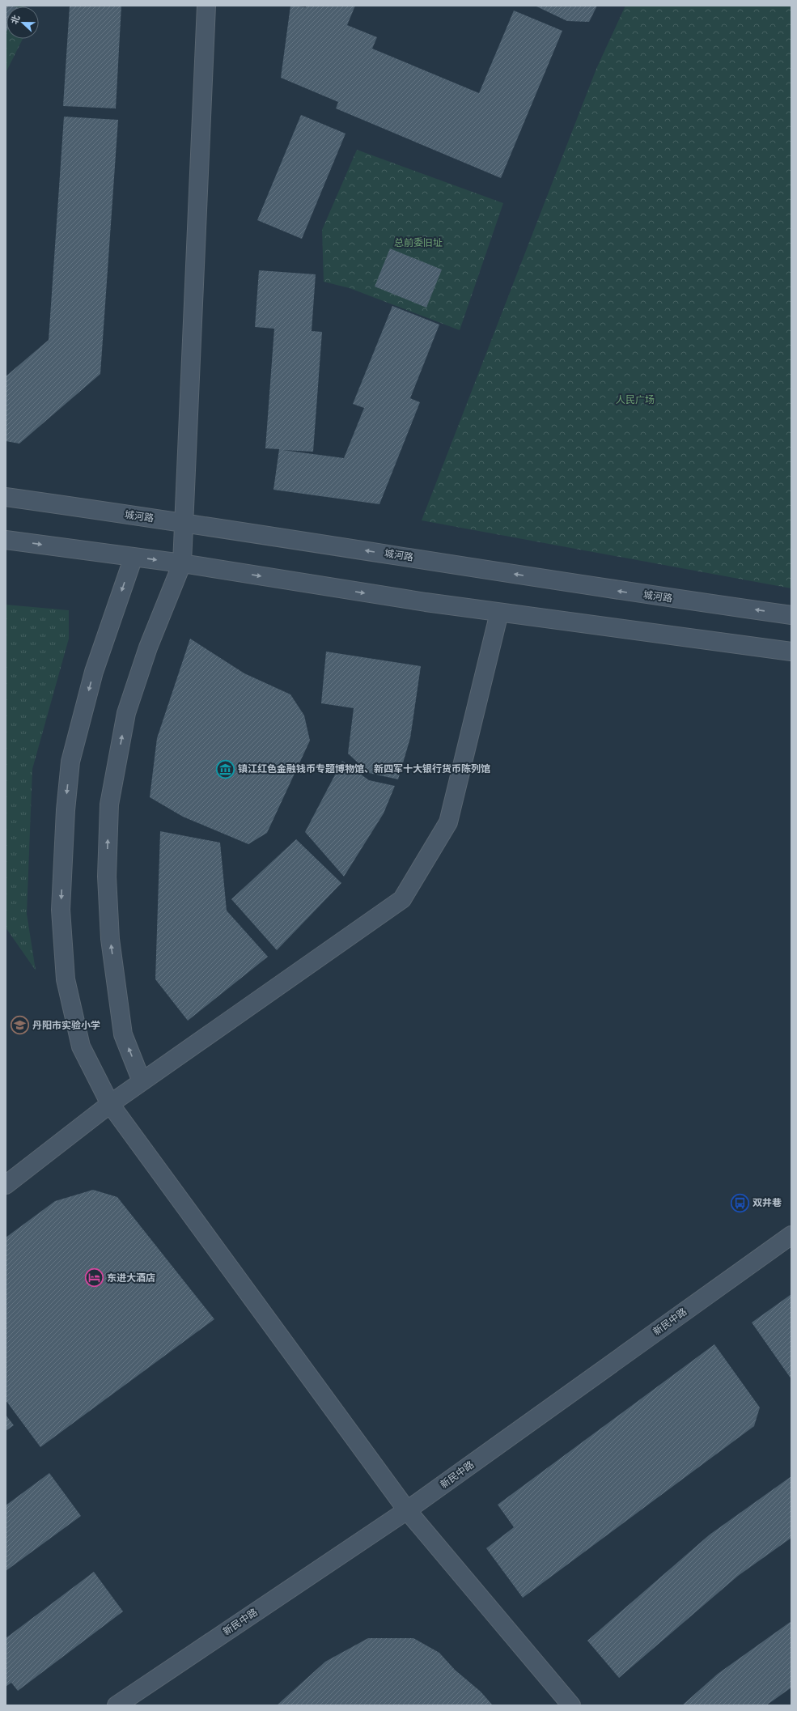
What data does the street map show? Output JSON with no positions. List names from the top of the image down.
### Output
{
  "streets": {
    "main road": ["城河路", "新民中路"]
  },
  "parks": ["总前委旧址", "人民广场"],
  "places": {
    "museum": ["镇江红色金融钱币专题博物馆、新四军十大银行货币陈列馆"],
    "school or university": ["丹阳市实验小学"],
    "bus stop": ["双井巷"],
    "hotel": ["东进大酒店"]
  },
  "north": "left"
}
